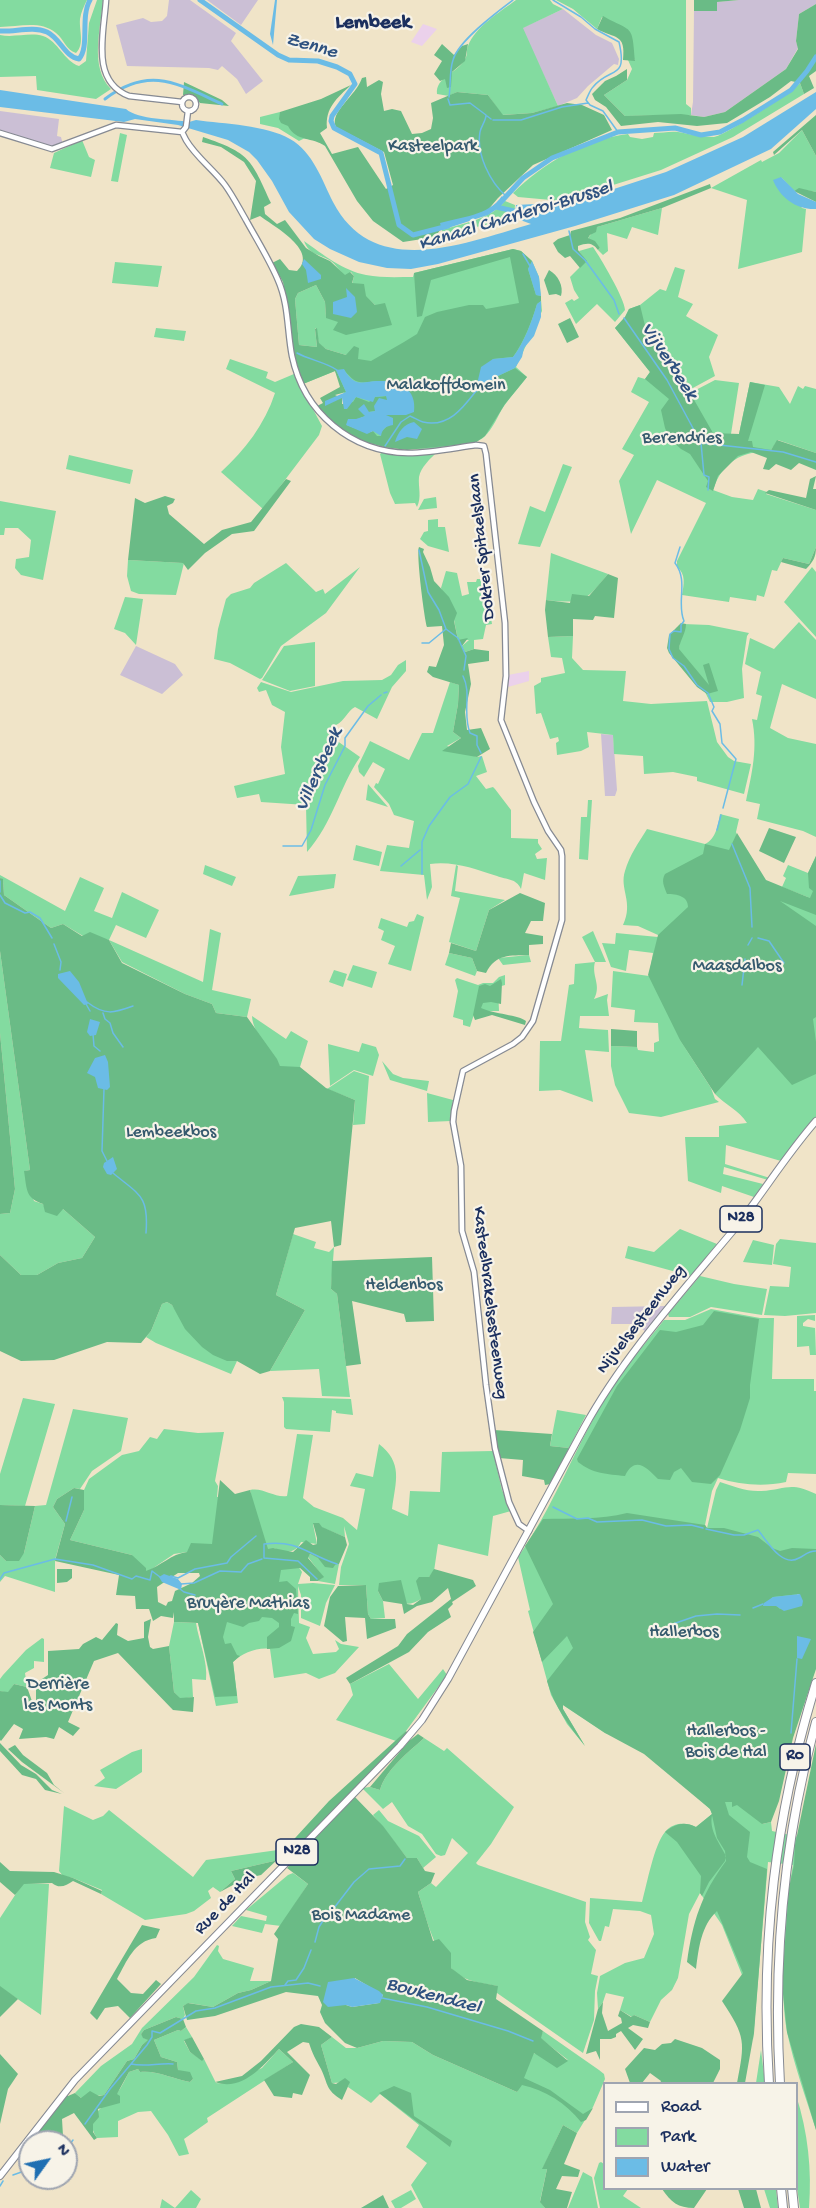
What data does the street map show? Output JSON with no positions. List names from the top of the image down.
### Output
{
  "streets": {
    "highway": ["R0"],
    "main road": ["N28", "Nijvelsesteenweg", "Rue de Hal"],
    "street": ["Dokter Spitaelslaan", "Kasteelbrakelsesteenweg"]
  },
  "crossings": [
    ["Dokter Spitaelslaan", "Kasteelbrakelsesteenweg"],
    ["Kasteelbrakelsesteenweg", "Nijvelsesteenweg"],
    ["Nijvelsesteenweg", "Rue de Hal"]
  ],
  "districts": ["Lembeek"],
  "water": [
    "Zenne",
    "Kanaal Charleroi-Brussel",
    "Vijverbeek",
    "Villersbeek",
    "Boukendael"
  ],
  "parks": [
    "Kasteelpark",
    "Malakoffdomein",
    "Berendries",
    "Maasdalbos",
    "Lembeekbos",
    "Heldenbos",
    "Bruyère Mathias",
    "Hallerbos",
    "Derrière les Monts",
    "Hallerbos - Bois de Hal",
    "Bois Madame"
  ],
  "legend": ["Road", "Park", "Water"],
  "north": "top right"
}
